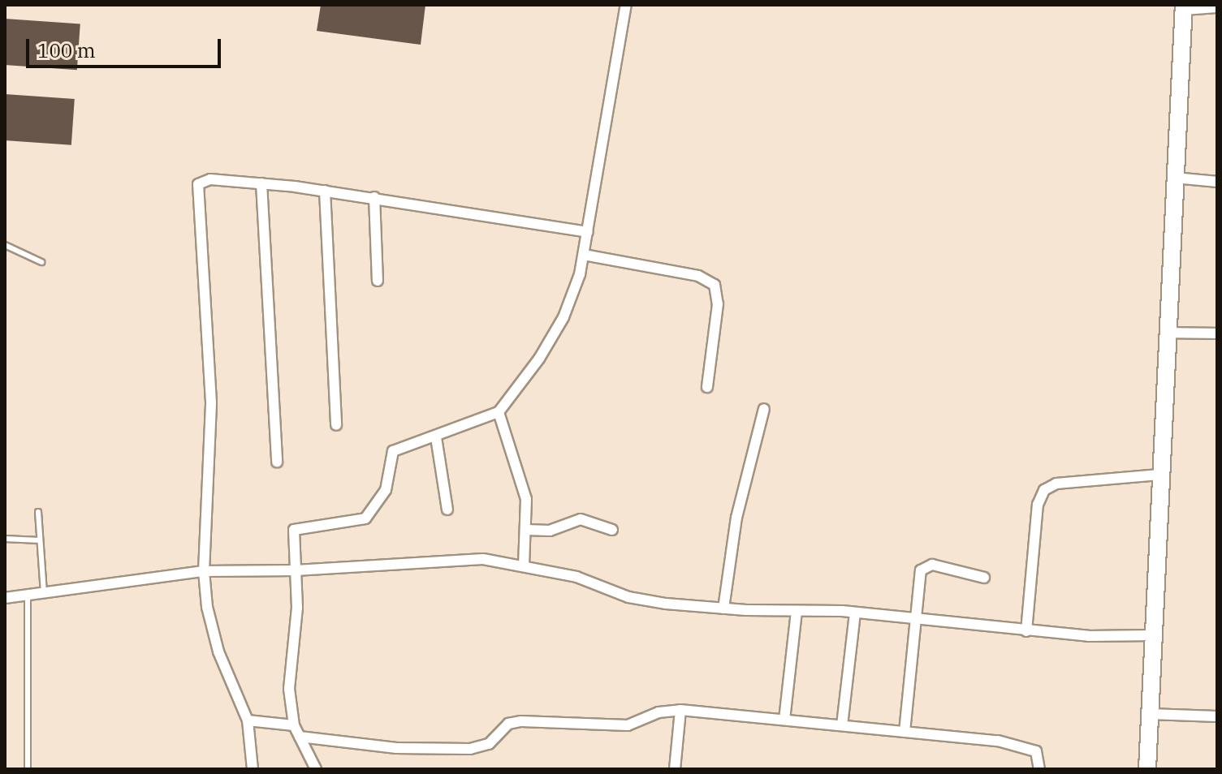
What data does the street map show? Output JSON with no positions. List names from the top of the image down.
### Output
{
  "scale_bar": "100 m"
}
